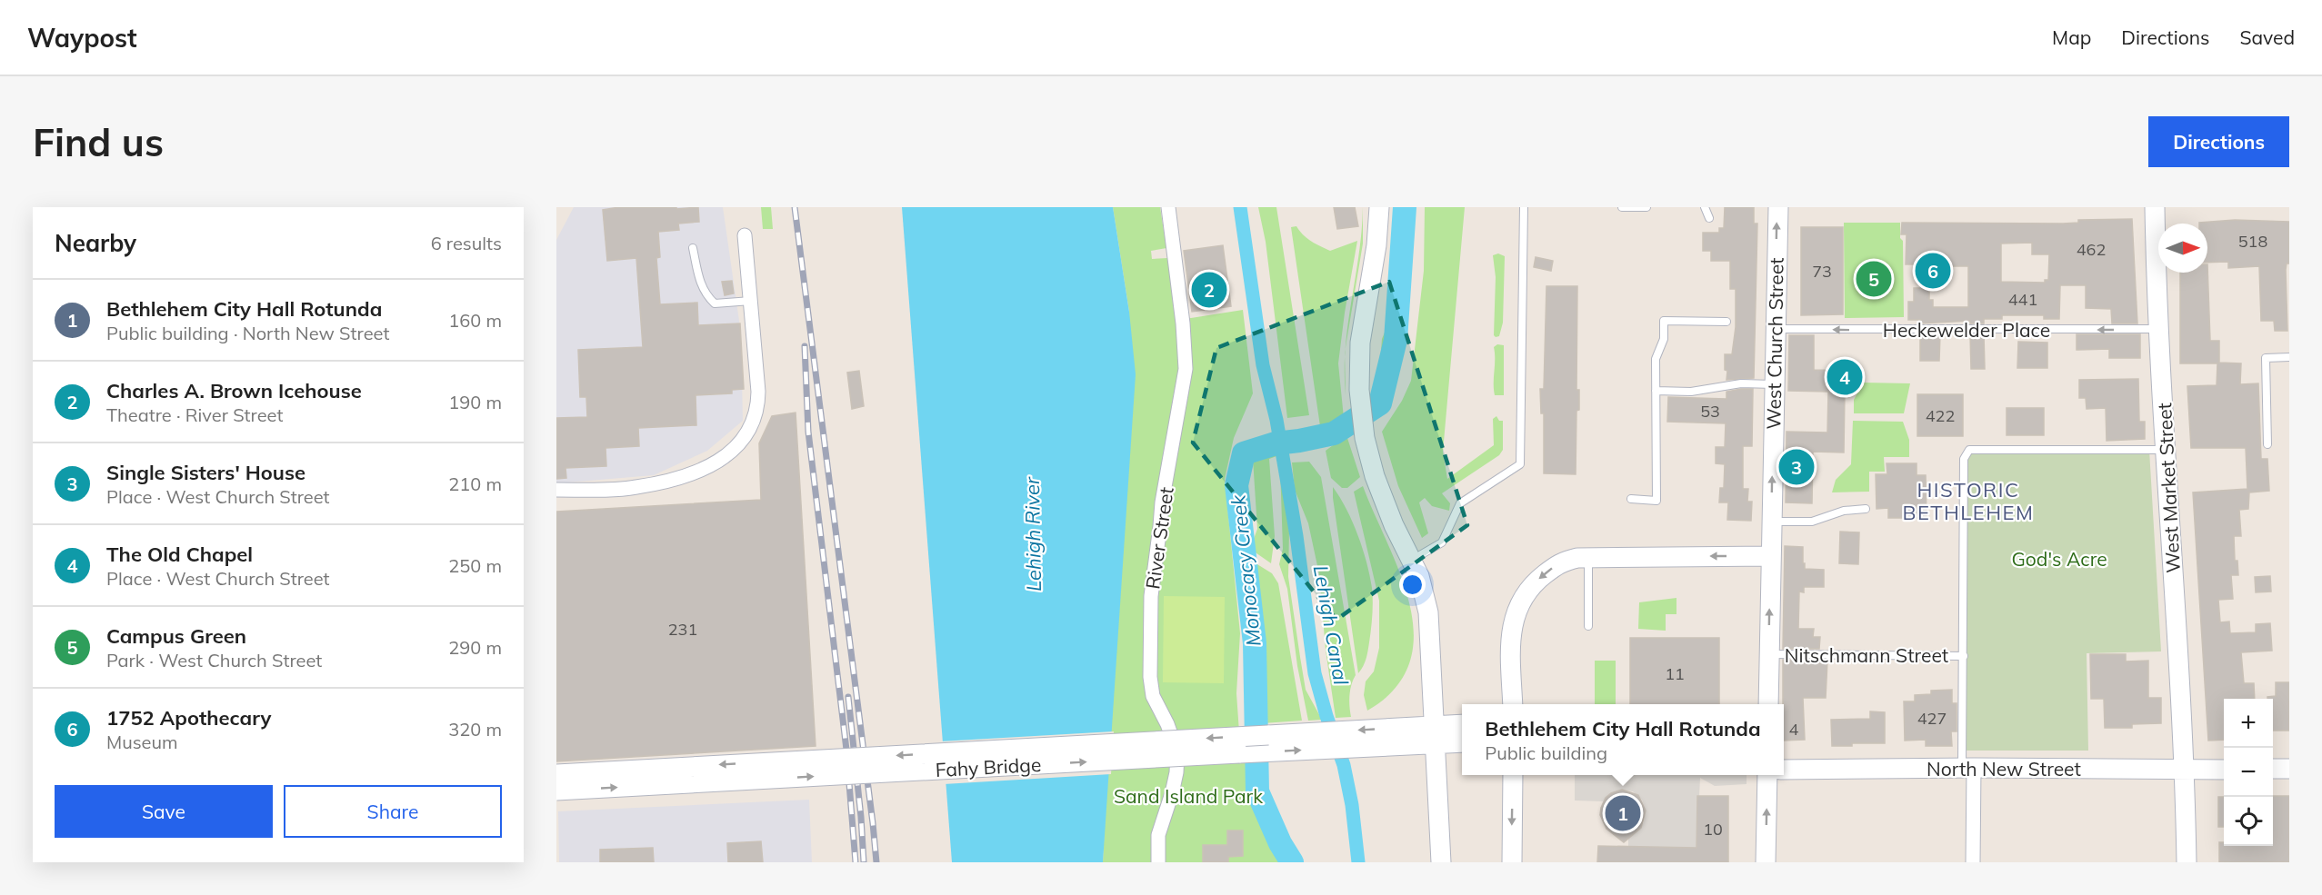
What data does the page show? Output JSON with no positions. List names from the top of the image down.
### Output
{
  "streets": {
    "main road": [
      "West Church Street",
      "West Market Street",
      "Fahy Bridge",
      "North New Street"
    ],
    "street": ["River Street"],
    "lane": ["Heckewelder Place", "Nitschmann Street"]
  },
  "crossings": [
    ["Heckewelder Place", "West Church Street"],
    ["Heckewelder Place", "West Market Street"],
    ["West Church Street", "Nitschmann Street"],
    ["West Market Street", "North New Street"]
  ],
  "one_way": ["Heckewelder Place", "West Church Street"],
  "districts": ["HISTORIC BETHLEHEM"],
  "water": ["Lehigh River", "Monocacy Creek", "Lehigh Canal"],
  "parks": ["God's Acre", "Sand Island Park"],
  "house_numbers": [
    "518",
    "462",
    "73",
    "441",
    "53",
    "422",
    "231",
    "11",
    "427",
    "4",
    "10"
  ],
  "north": "right",
  "page": {
    "header": "Waypost",
    "nav": ["Map", "Directions", "Saved"],
    "buttons": [
      "Directions",
      ["Save", "Share"]
    ],
    "title": "Find us",
    "heading": ["Nearby", "6 results"],
    "pins": [
      "6",
      "5",
      "2",
      "4",
      "3",
      "1"
    ],
    "list": [
      {
        "mark": "1",
        "name": "Bethlehem City Hall Rotunda",
        "note": "Public building · North New Street",
        "value": "160 m"
      },
      {
        "mark": "2",
        "name": "Charles A. Brown Icehouse",
        "note": "Theatre · River Street",
        "value": "190 m"
      },
      {
        "mark": "3",
        "name": "Single Sisters' House",
        "note": "Place · West Church Street",
        "value": "210 m"
      },
      {
        "mark": "4",
        "name": "The Old Chapel",
        "note": "Place · West Church Street",
        "value": "250 m"
      },
      {
        "mark": "5",
        "name": "Campus Green",
        "note": "Park · West Church Street",
        "value": "290 m"
      },
      {
        "mark": "6",
        "name": "1752 Apothecary",
        "note": "Museum",
        "value": "320 m"
      }
    ],
    "map_buttons": ["+", "−"],
    "popup": ["Bethlehem City Hall Rotunda", "Public building"]
  }
}
